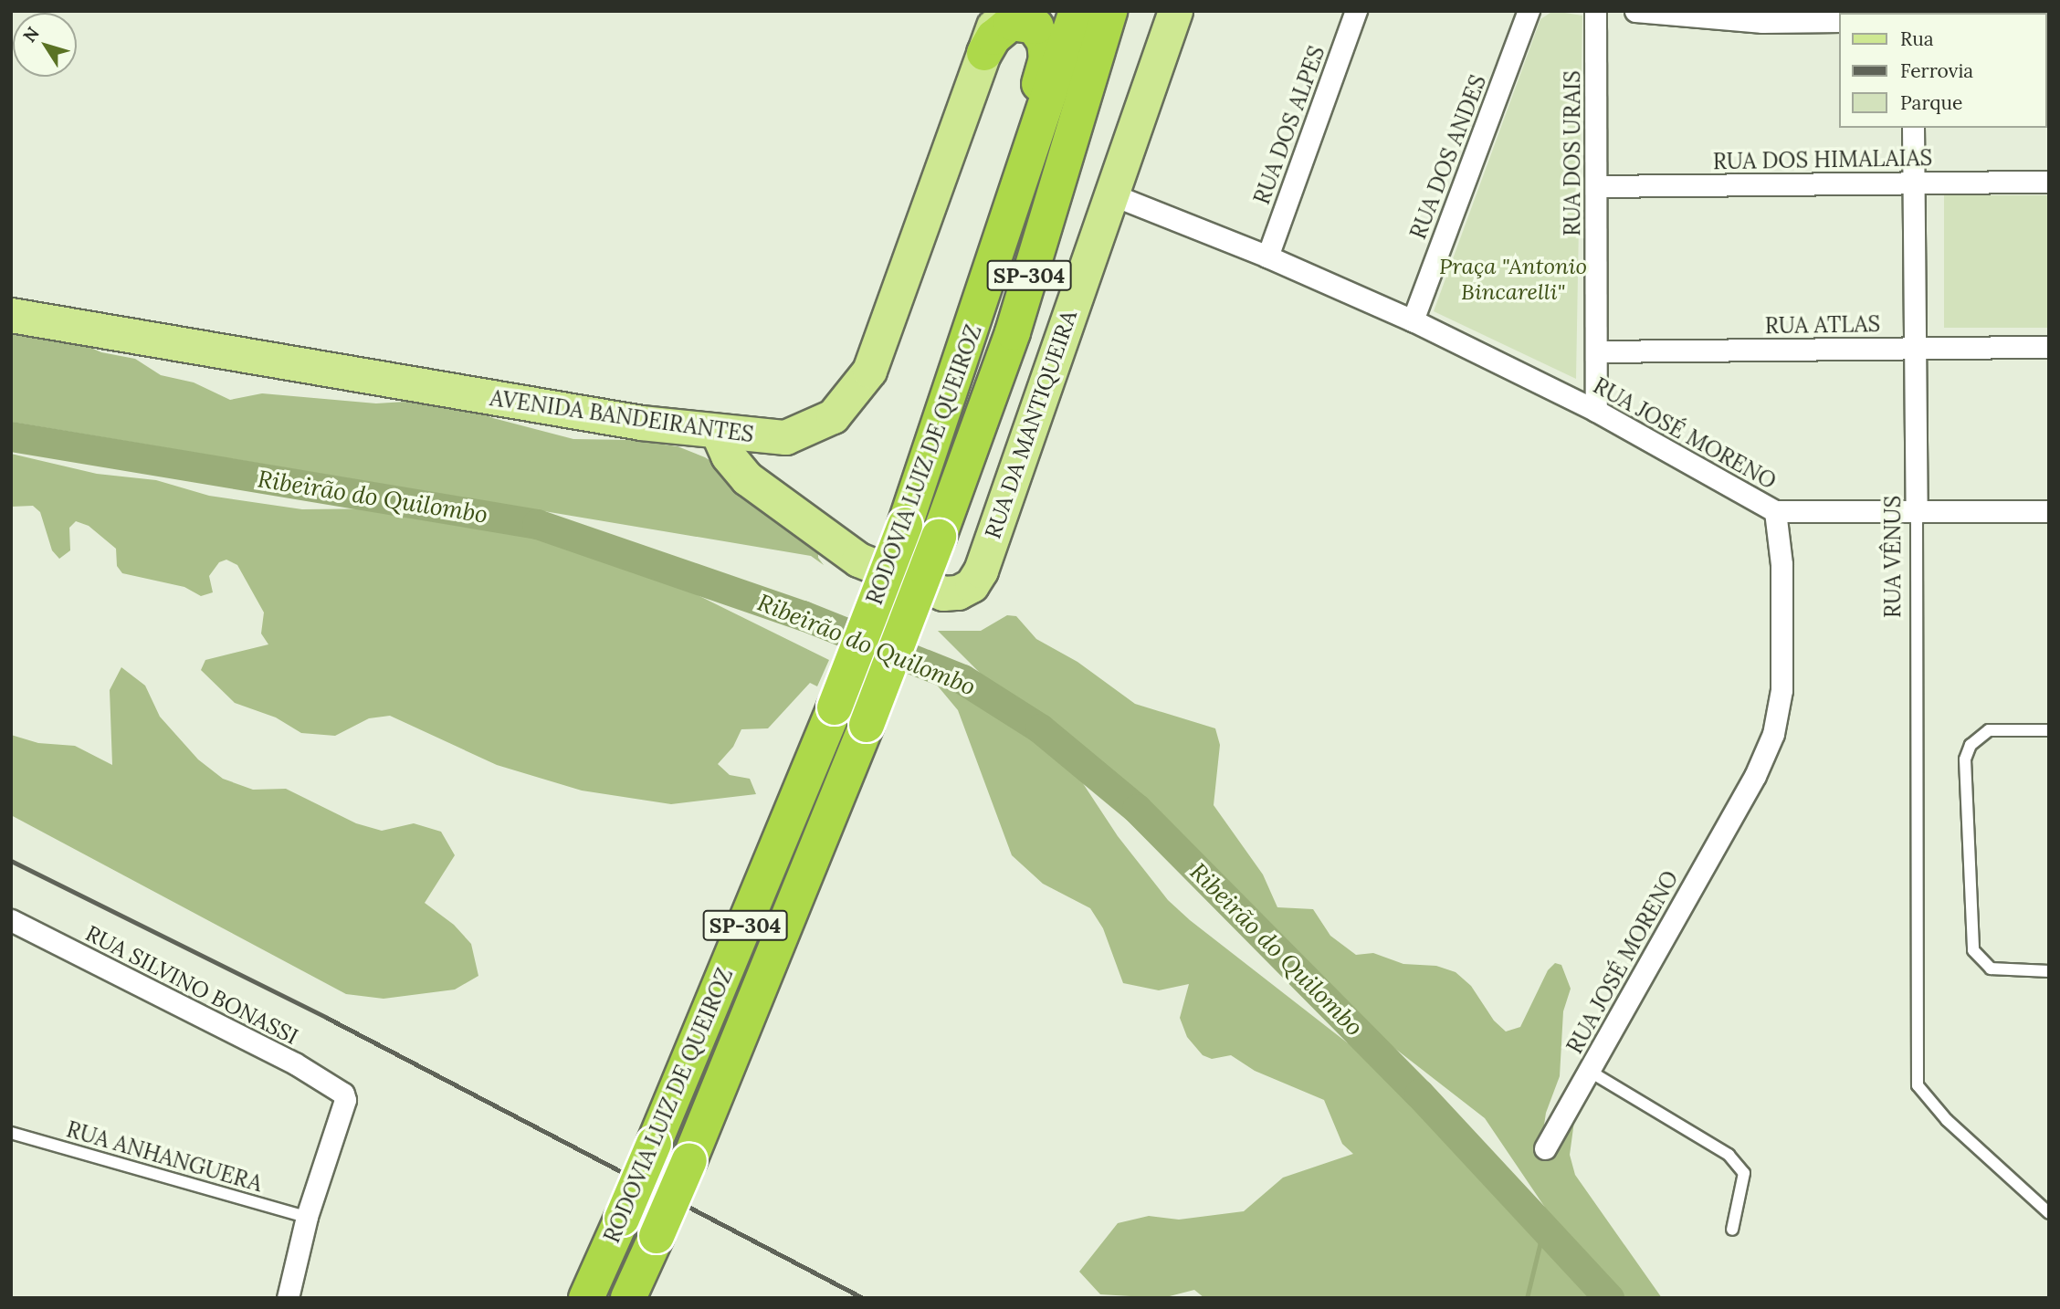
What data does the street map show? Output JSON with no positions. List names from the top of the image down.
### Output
{
  "streets": {
    "highway": ["SP-304", "RODOVIA LUIZ DE QUEIROZ"],
    "main road": ["AVENIDA BANDEIRANTES", "RUA DA MANTIQUEIRA"],
    "street": [
      "RUA DOS ALPES",
      "RUA DOS URAIS",
      "RUA DOS ANDES",
      "RUA DOS HIMALAIAS",
      "RUA ATLAS",
      "RUA JOSÉ MORENO",
      "RUA VÊNUS",
      "RUA SILVINO BONASSI"
    ],
    "lane": ["RUA ANHANGUERA"]
  },
  "crossings": [
    ["RUA DOS ALPES", "RUA JOSÉ MORENO"],
    ["RUA DOS URAIS", "RUA DOS HIMALAIAS"],
    ["RUA DOS URAIS", "RUA ATLAS"],
    ["RUA DOS URAIS", "RUA JOSÉ MORENO"],
    ["RUA DOS ANDES", "RUA JOSÉ MORENO"],
    ["RUA DOS HIMALAIAS", "RUA VÊNUS"],
    ["RUA ATLAS", "RUA VÊNUS"],
    ["AVENIDA BANDEIRANTES", "RUA DA MANTIQUEIRA"],
    ["RUA DA MANTIQUEIRA", "RUA JOSÉ MORENO"],
    ["RUA SILVINO BONASSI", "RUA ANHANGUERA"]
  ],
  "water": ["Ribeirão do Quilombo"],
  "parks": ["Praça \"Antonio Bincarelli\""],
  "legend": ["Rua", "Ferrovia", "Parque"],
  "north": "top left"
}
